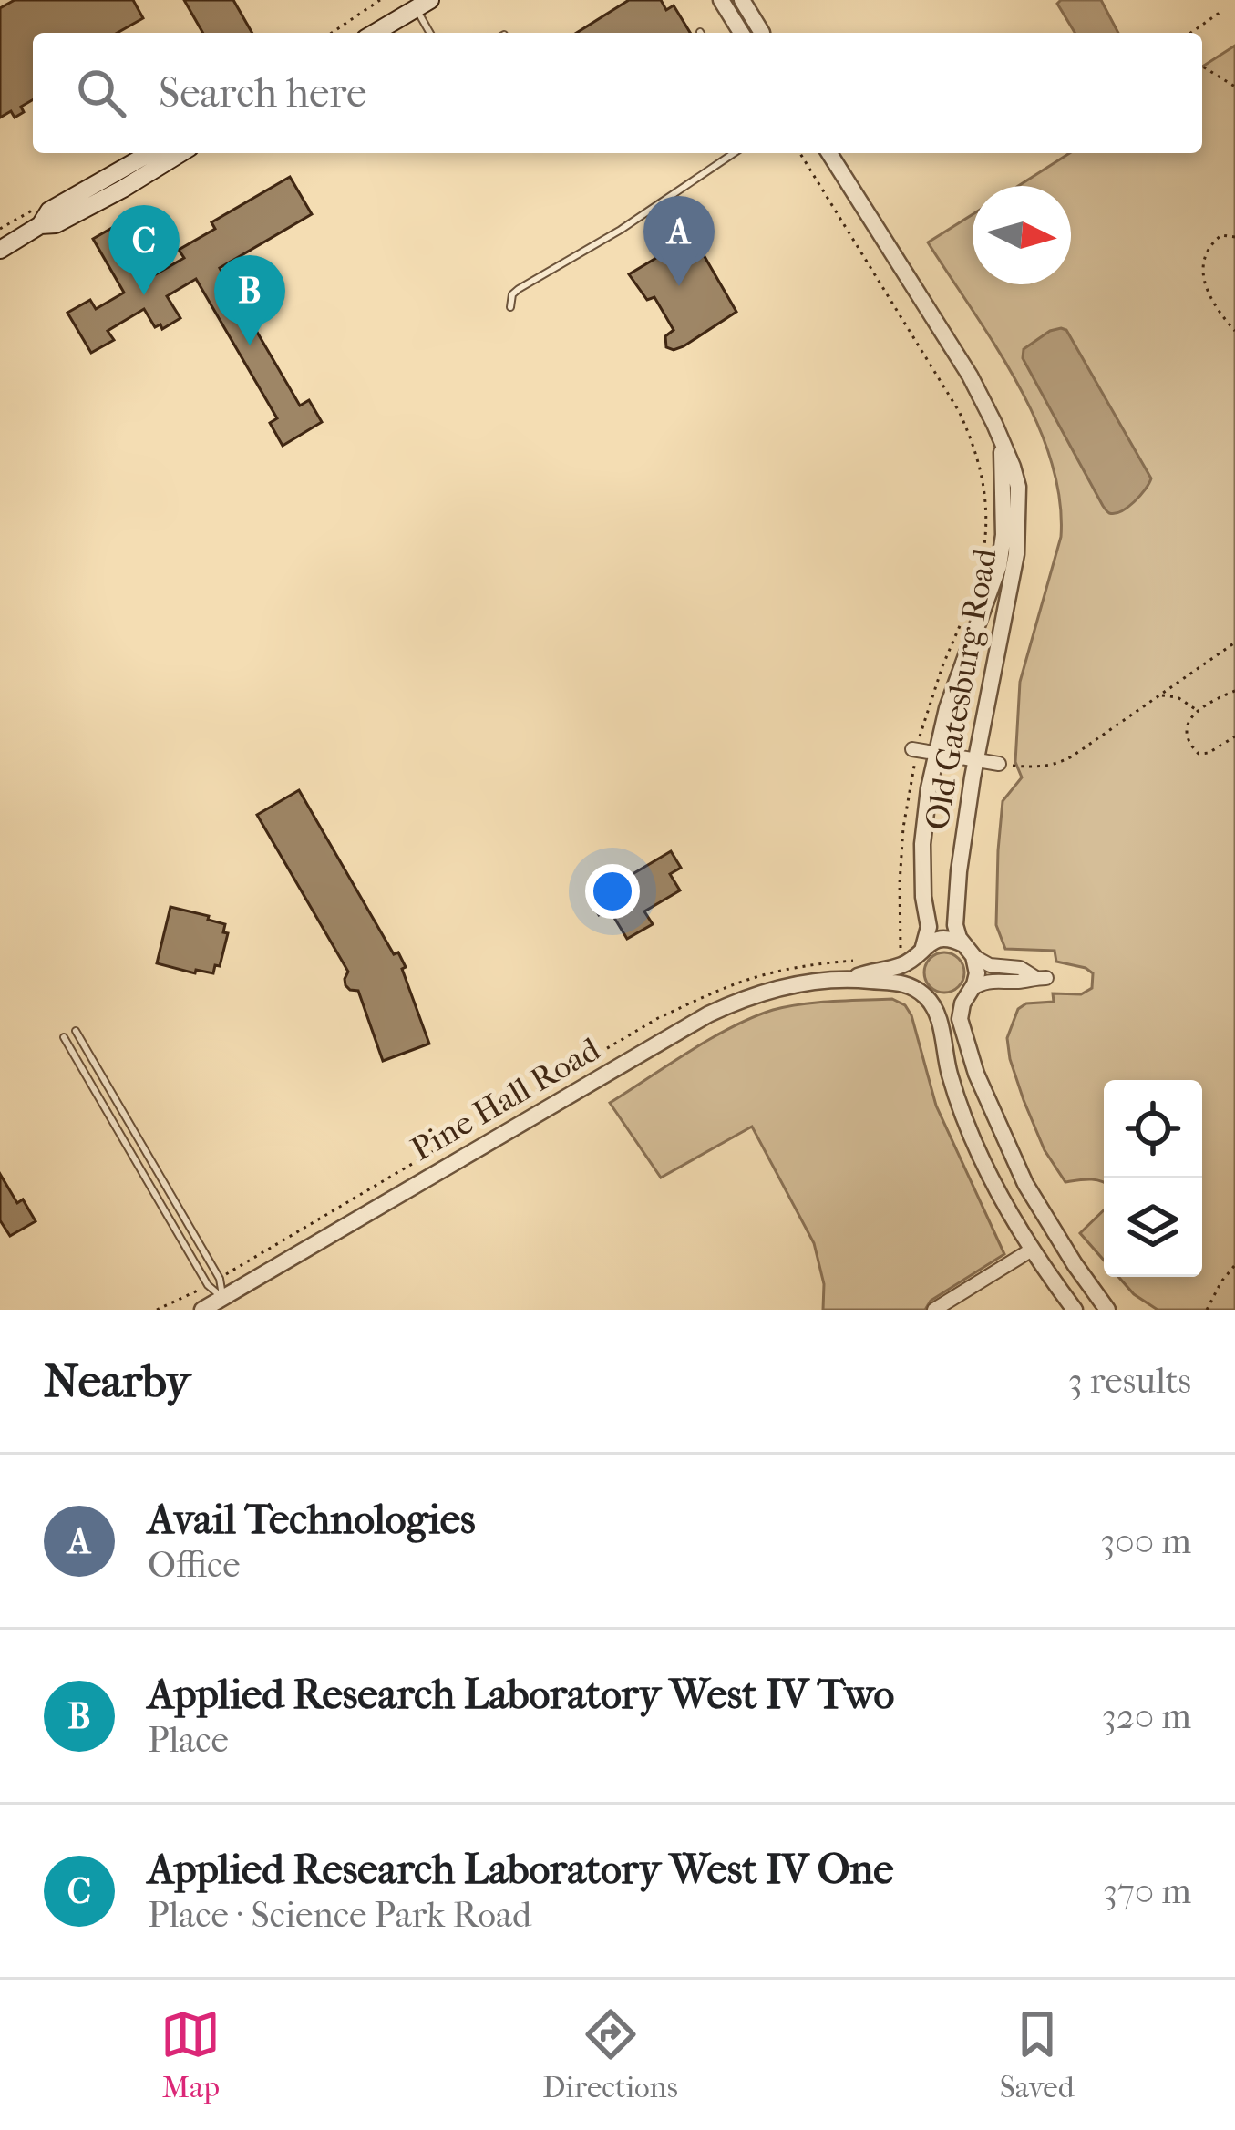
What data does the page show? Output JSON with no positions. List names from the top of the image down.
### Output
{
  "streets": {
    "street": ["Old Gatesburg Road", "Pine Hall Road"]
  },
  "crossings": [
    ["Old Gatesburg Road", "Pine Hall Road"]
  ],
  "north": "right",
  "page": {
    "search": "Search here",
    "pins": ["A", "C", "B"],
    "heading": ["Nearby", "3 results"],
    "list": [
      {
        "mark": "A",
        "name": "Avail Technologies",
        "note": "Office",
        "value": "300 m"
      },
      {
        "mark": "B",
        "name": "Applied Research Laboratory West IV Two",
        "note": "Place",
        "value": "320 m"
      },
      {
        "mark": "C",
        "name": "Applied Research Laboratory West IV One",
        "note": "Place · Science Park Road",
        "value": "370 m"
      }
    ],
    "nav": ["Map", "Directions", "Saved"]
  }
}
